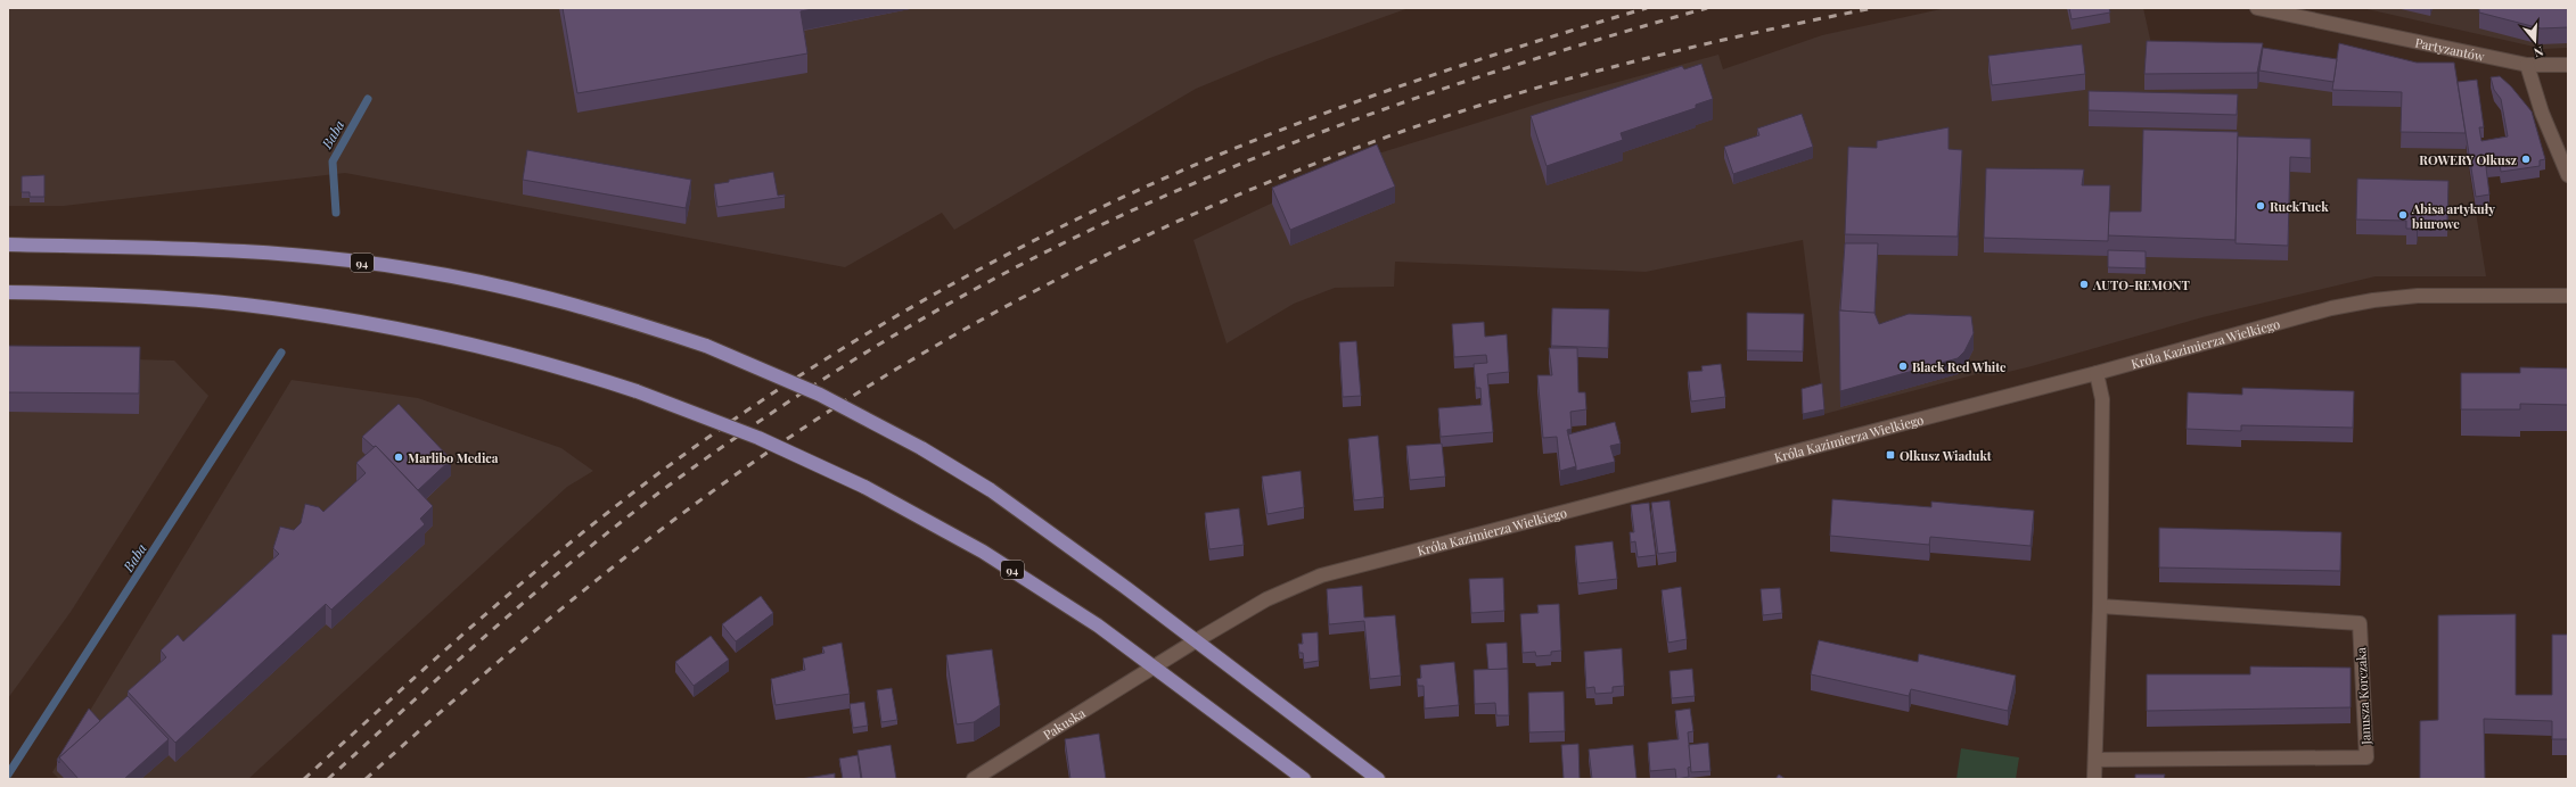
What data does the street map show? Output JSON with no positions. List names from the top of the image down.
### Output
{
  "streets": {
    "main road": ["94"],
    "street": [
      "Partyzantów",
      "Króla Kazimierza Wielkiego",
      "Janusza Korczaka",
      "Pakuska"
    ]
  },
  "crossings": [
    ["94", "Króla Kazimierza Wielkiego"],
    ["94", "Pakuska"],
    ["Króla Kazimierza Wielkiego", "Pakuska"]
  ],
  "water": ["Baba"],
  "places": {
    "other": [
      "ROWERY Olkusz",
      "RuckTuck",
      "Abisa artykuły biurowe",
      "AUTO-REMONT",
      "Black Red White",
      "Marlibo Medica"
    ],
    "transit": ["Olkusz Wiadukt"]
  },
  "north": "bottom"
}
